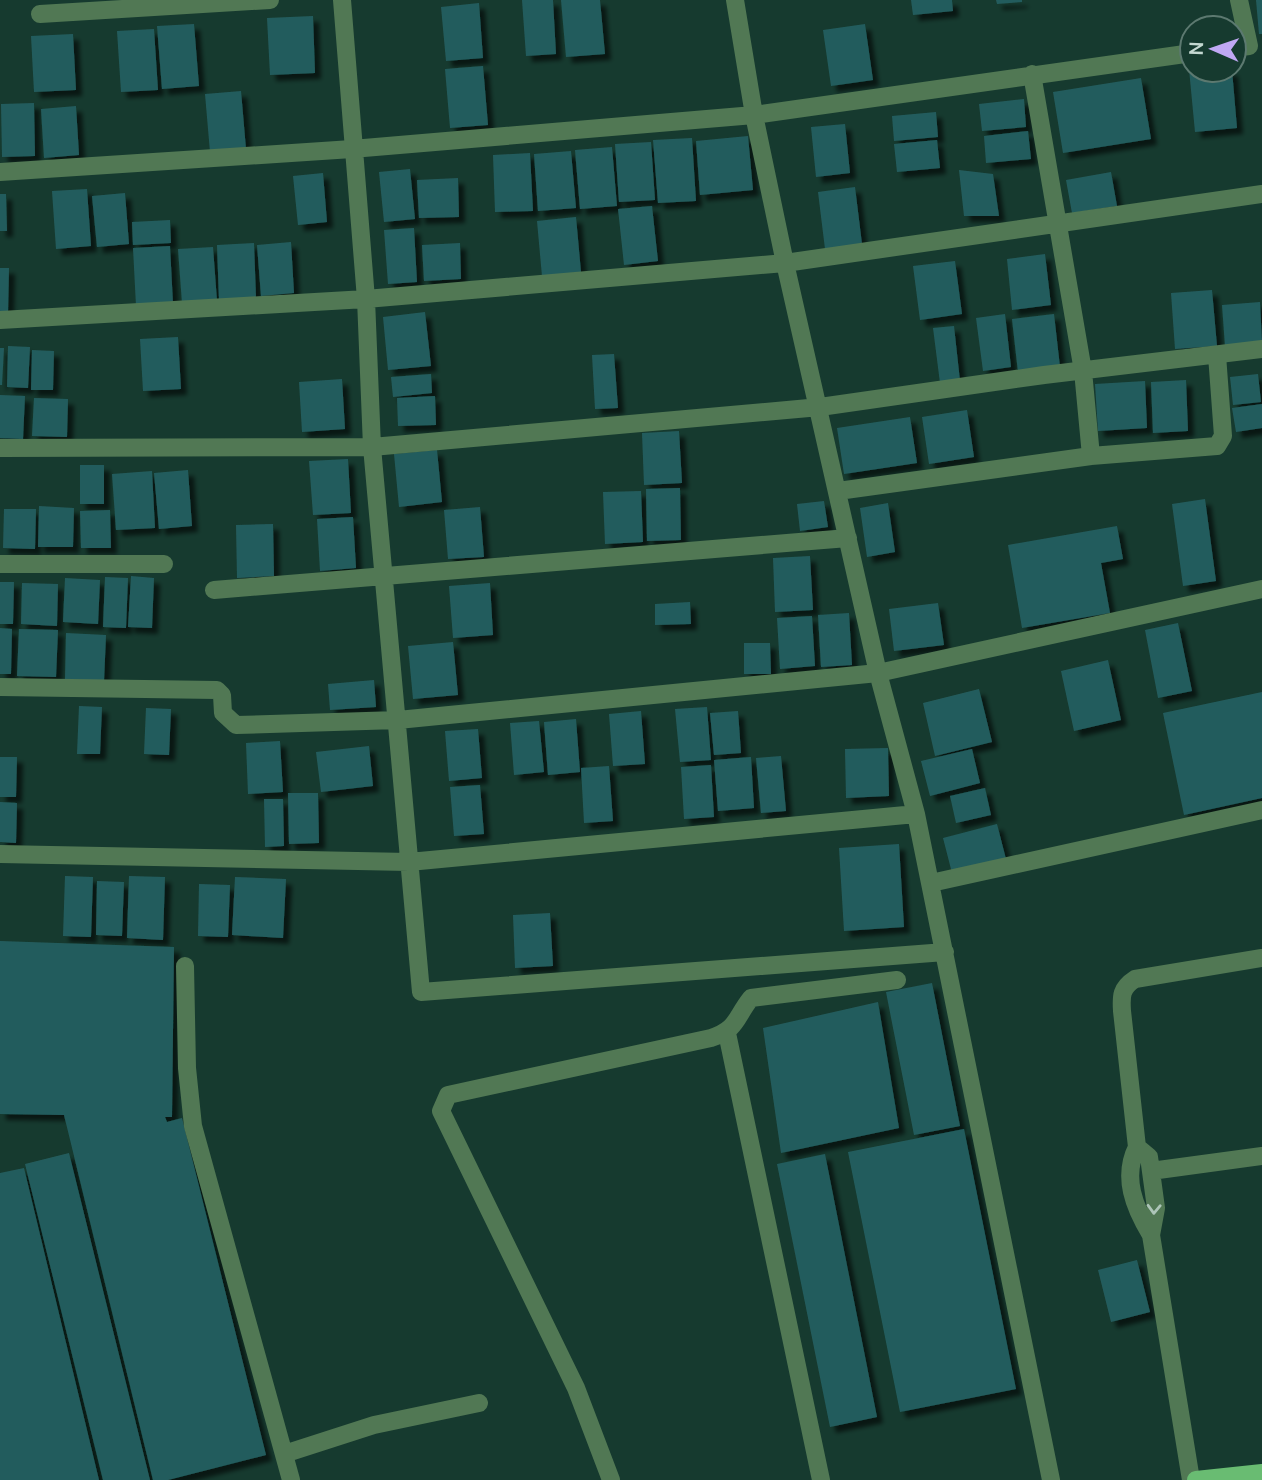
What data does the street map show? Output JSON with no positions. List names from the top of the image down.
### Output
{
  "north": "left"
}
